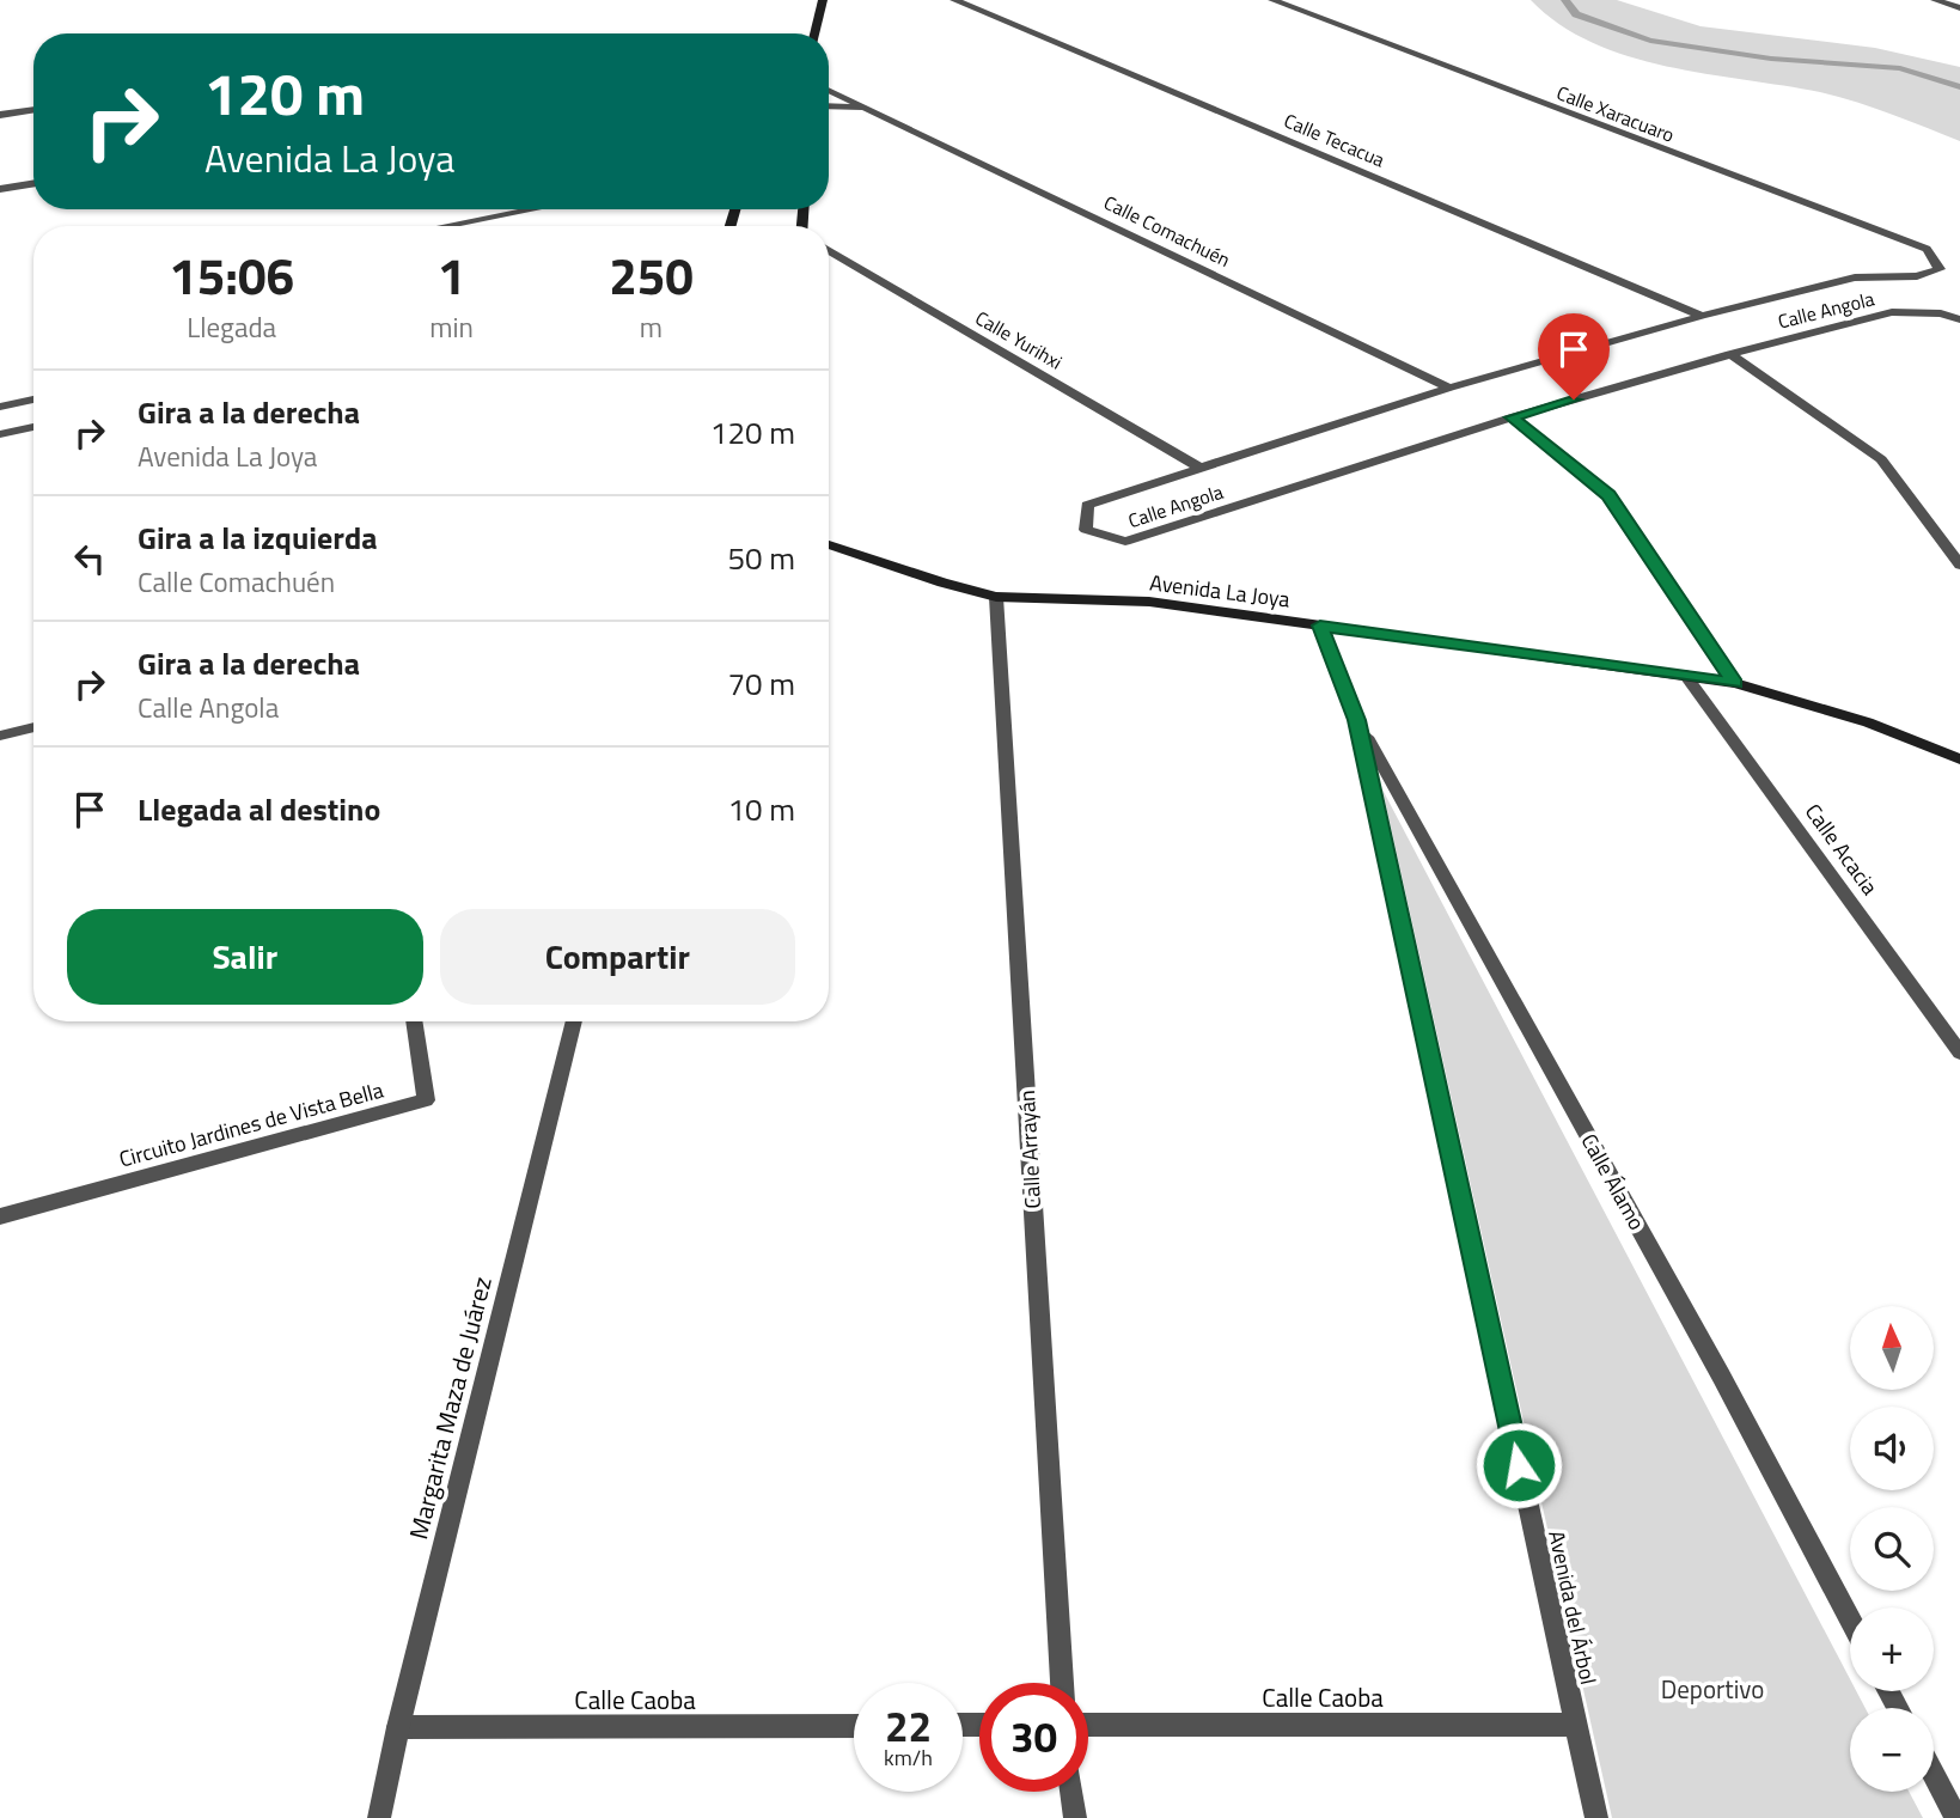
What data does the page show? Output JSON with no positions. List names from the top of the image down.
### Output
{
  "streets": {
    "main road": ["Avenida La Joya"],
    "street": [
      "Calle Xaracuaro",
      "Calle Tecacua",
      "Calle Comachuén",
      "Calle Angola",
      "Calle Yurihxi",
      "Calle Acacia",
      "Circuito Jardines de Vista Bella",
      "Calle Arrayán",
      "Calle Álamo",
      "Margarita Maza de Juárez",
      "Avenida del Árbol",
      "Calle Caoba"
    ]
  },
  "crossings": [
    ["Calle Xaracuaro", "Calle Angola"],
    ["Calle Tecacua", "Calle Angola"],
    ["Calle Comachuén", "Calle Angola"],
    ["Calle Angola", "Calle Yurihxi"],
    ["Avenida La Joya", "Calle Acacia"],
    ["Avenida La Joya", "Calle Arrayán"],
    ["Avenida La Joya", "Avenida del Árbol"],
    ["Calle Álamo", "Avenida del Árbol"],
    ["Margarita Maza de Juárez", "Calle Caoba"],
    ["Avenida del Árbol", "Calle Caoba"]
  ],
  "parks": ["Deportivo"],
  "north": "top",
  "page": {
    "turn": ["120 m", "Avenida La Joya"],
    "eta": [
      "15:06",
      "Llegada",
      "1",
      "min",
      "250",
      "m"
    ],
    "list": [
      {
        "name": "Gira a la derecha",
        "note": "Avenida La Joya",
        "value": "120 m"
      },
      {
        "name": "Gira a la izquierda",
        "note": "Calle Comachuén",
        "value": "50 m"
      },
      {
        "name": "Gira a la derecha",
        "note": "Calle Angola",
        "value": "70 m"
      },
      {
        "name": "Llegada al destino",
        "value": "10 m"
      }
    ],
    "buttons": ["Salir", "Compartir"],
    "map_buttons": ["+", "−"],
    "speed": "22 km/h",
    "limit": "30"
  }
}
